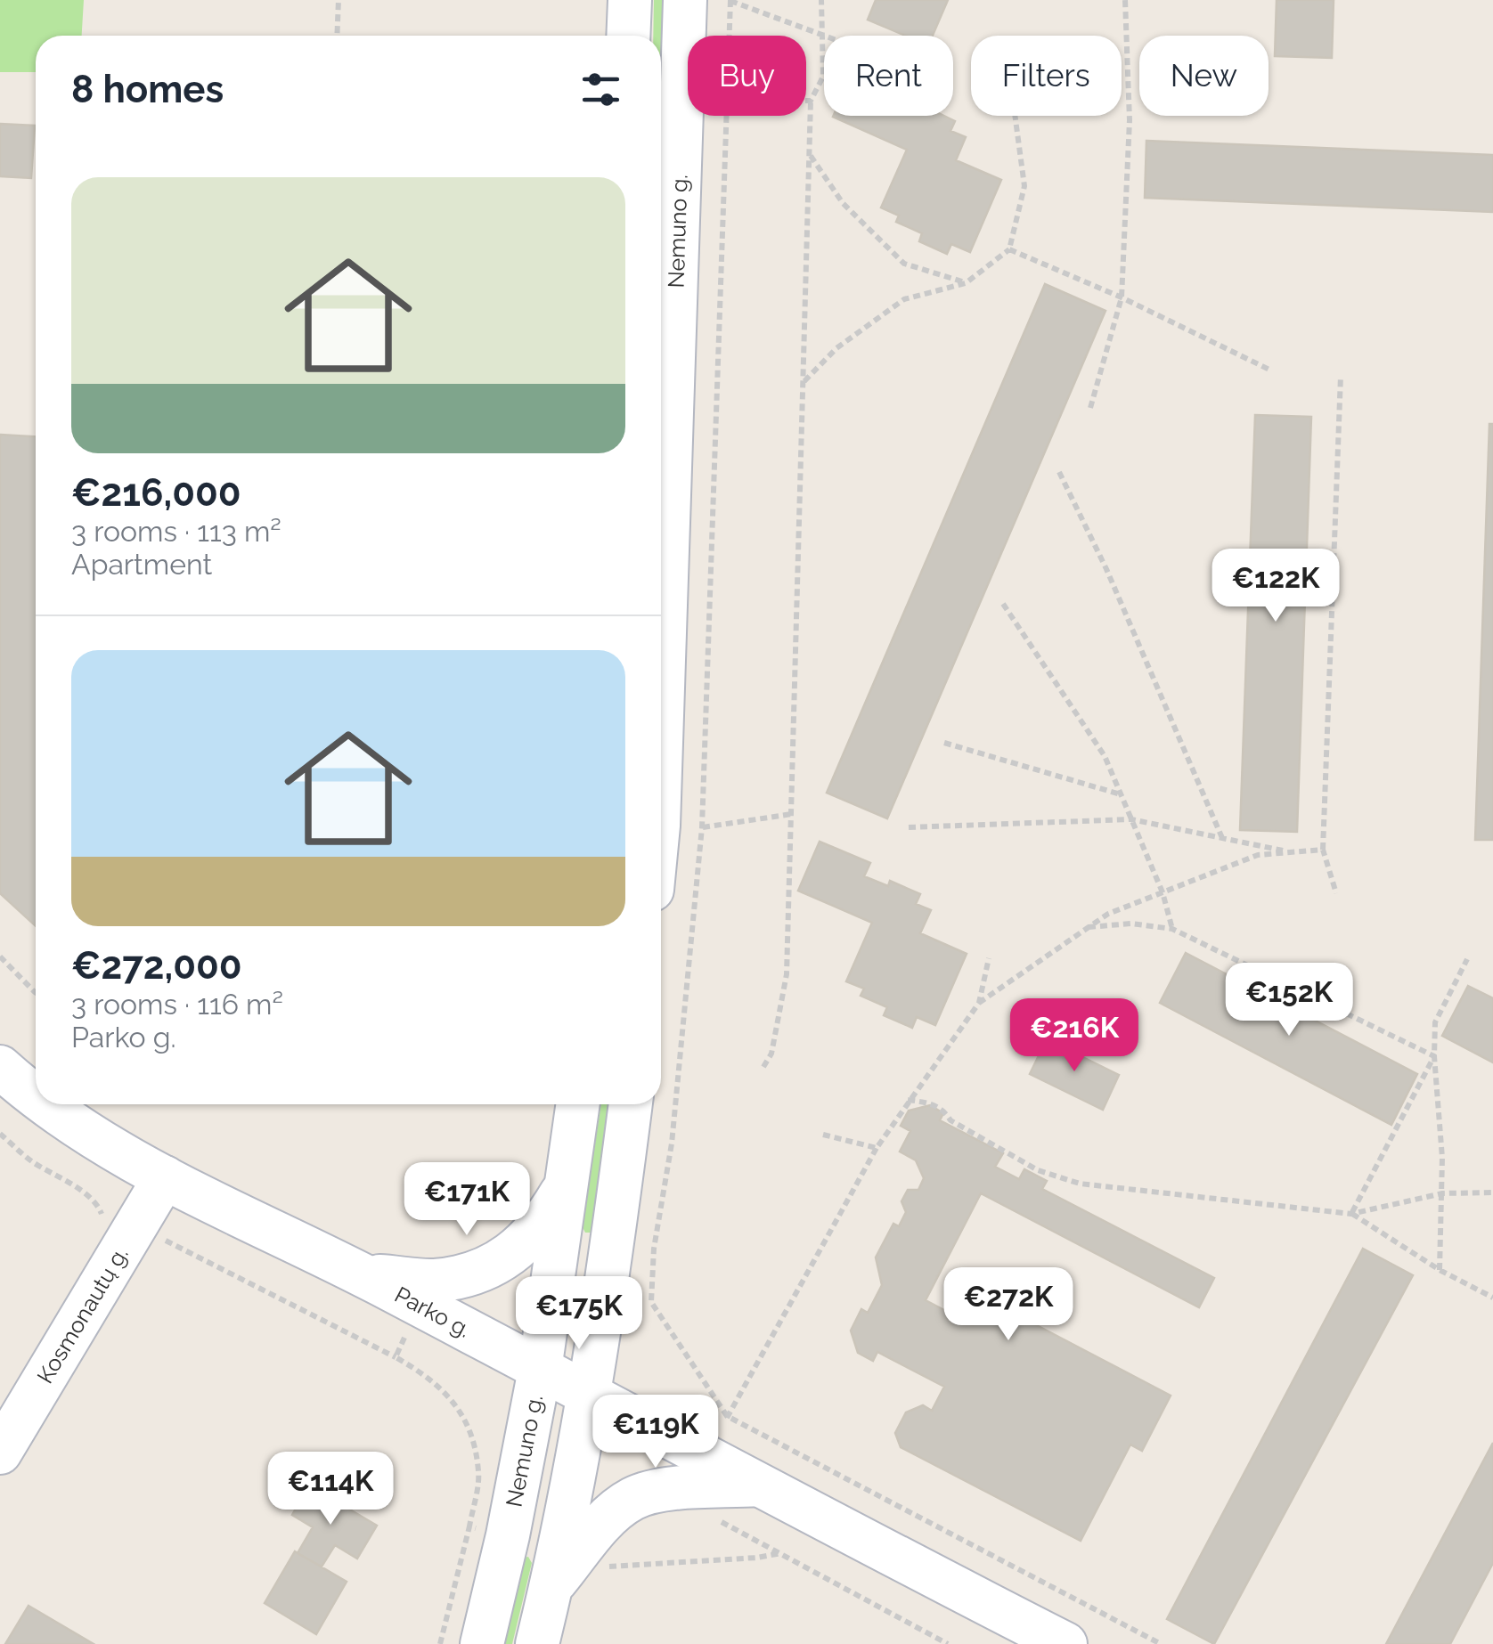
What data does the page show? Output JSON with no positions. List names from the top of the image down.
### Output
{
  "streets": {
    "main road": ["Nemuno g.", "Parko g.", "Kosmonautų g."]
  },
  "crossings": [
    ["Nemuno g.", "Parko g."],
    ["Parko g.", "Kosmonautų g."]
  ],
  "page": {
    "chip": [
      "Buy",
      "Rent",
      "Filters",
      "New"
    ],
    "heading": "8 homes",
    "list": [
      {
        "name": "€216,000",
        "note": "3 rooms · 113 m² · Apartment"
      },
      {
        "name": "€272,000",
        "note": "3 rooms · 116 m² · Parko g."
      }
    ],
    "price": [
      "€122K",
      "€152K",
      "€216K",
      "€171K",
      "€272K",
      "€175K",
      "€119K",
      "€114K"
    ]
  }
}
